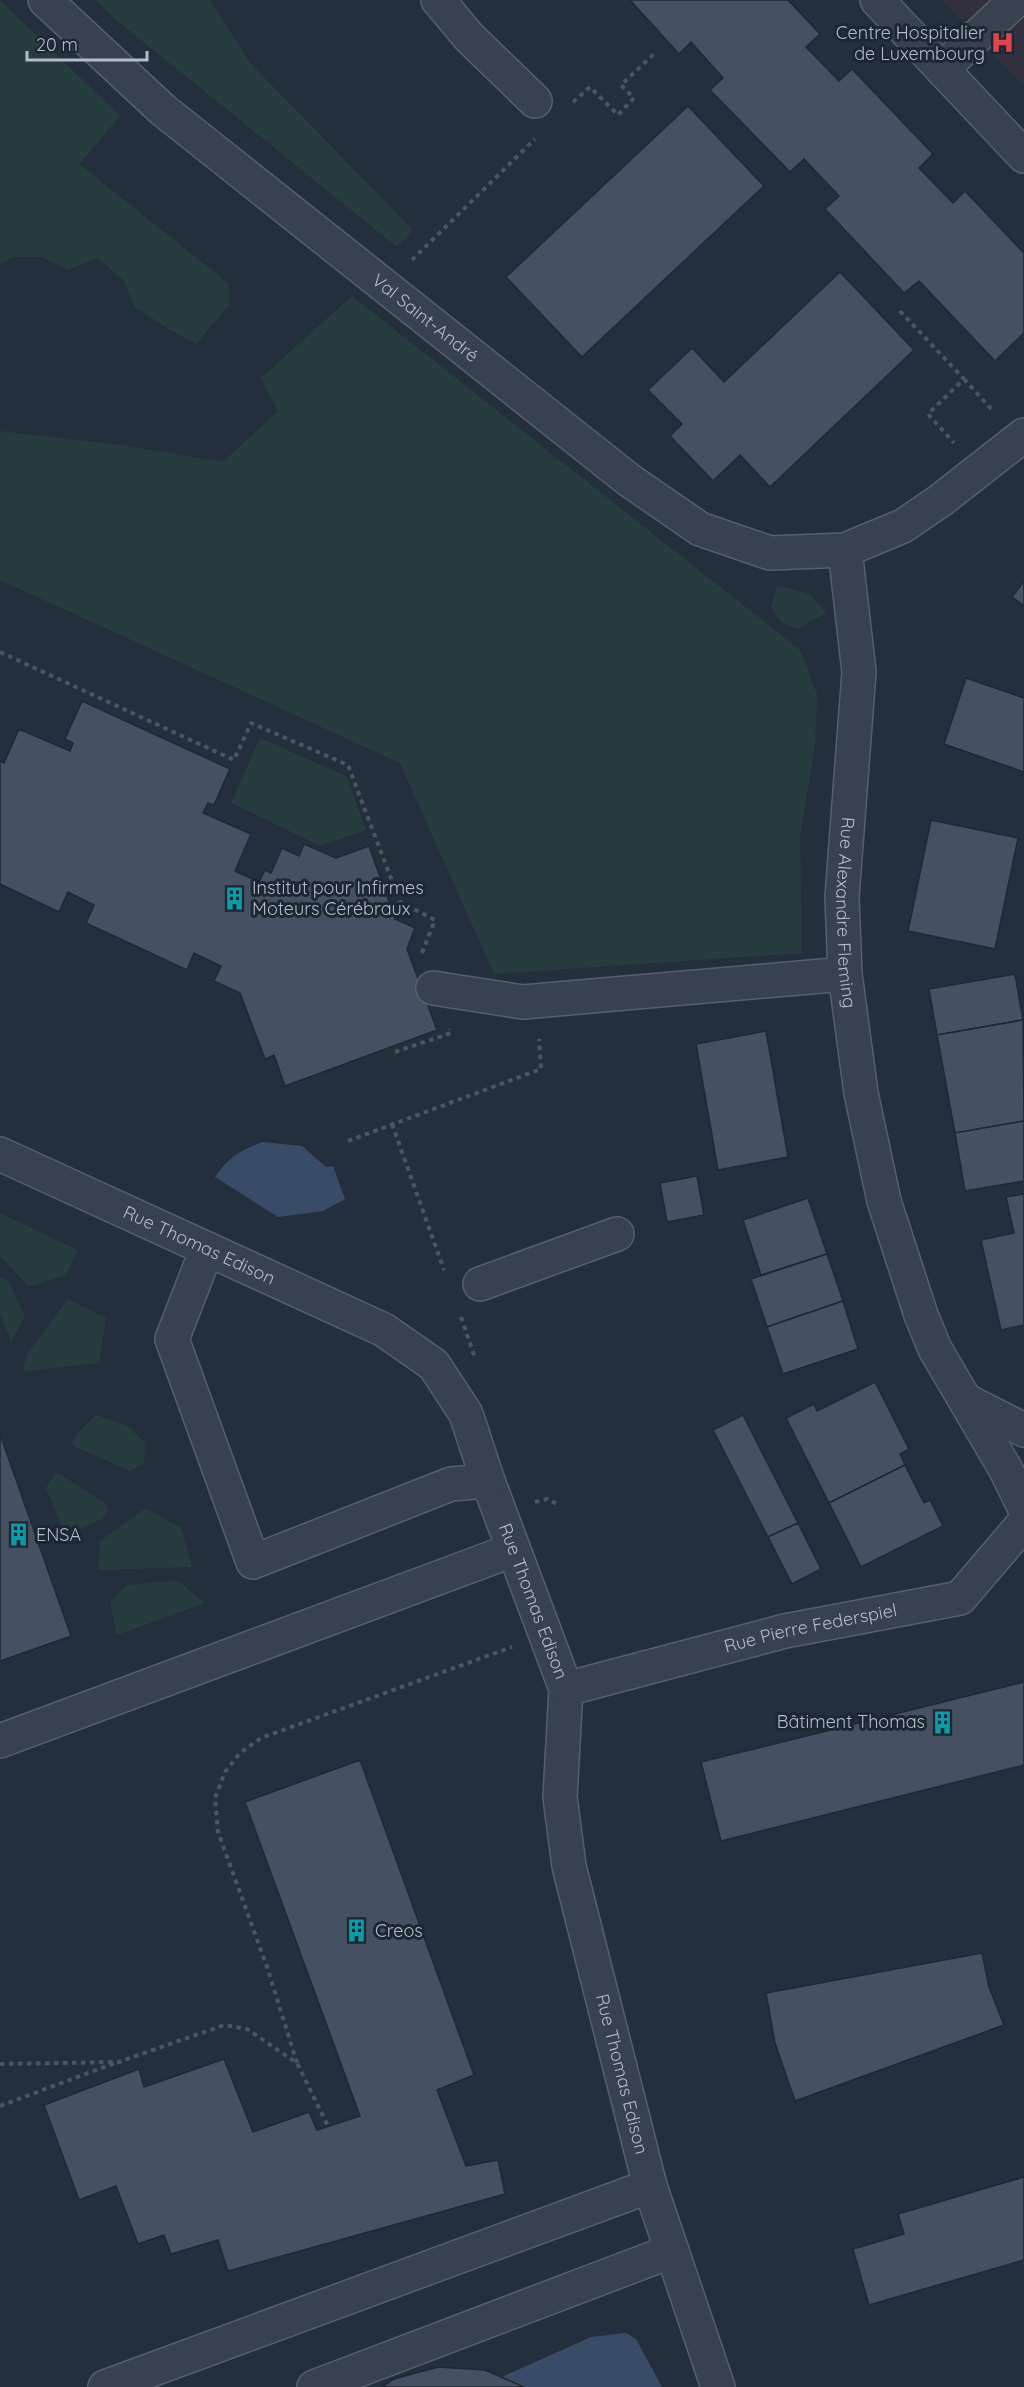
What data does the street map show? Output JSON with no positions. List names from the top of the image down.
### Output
{
  "streets": {
    "street": [
      "Val Saint-André",
      "Rue Alexandre Fleming",
      "Rue Thomas Edison",
      "Rue Pierre Federspiel"
    ]
  },
  "crossings": [
    ["Val Saint-André", "Rue Alexandre Fleming"],
    ["Rue Thomas Edison", "Rue Pierre Federspiel"]
  ],
  "places": {
    "hospital": ["Centre Hospitalier de Luxembourg"],
    "building": [
      "Institut pour Infirmes Moteurs Cérébraux",
      "ENSA",
      "Bâtiment Thomas",
      "Creos"
    ]
  },
  "scale_bar": "20 m"
}
